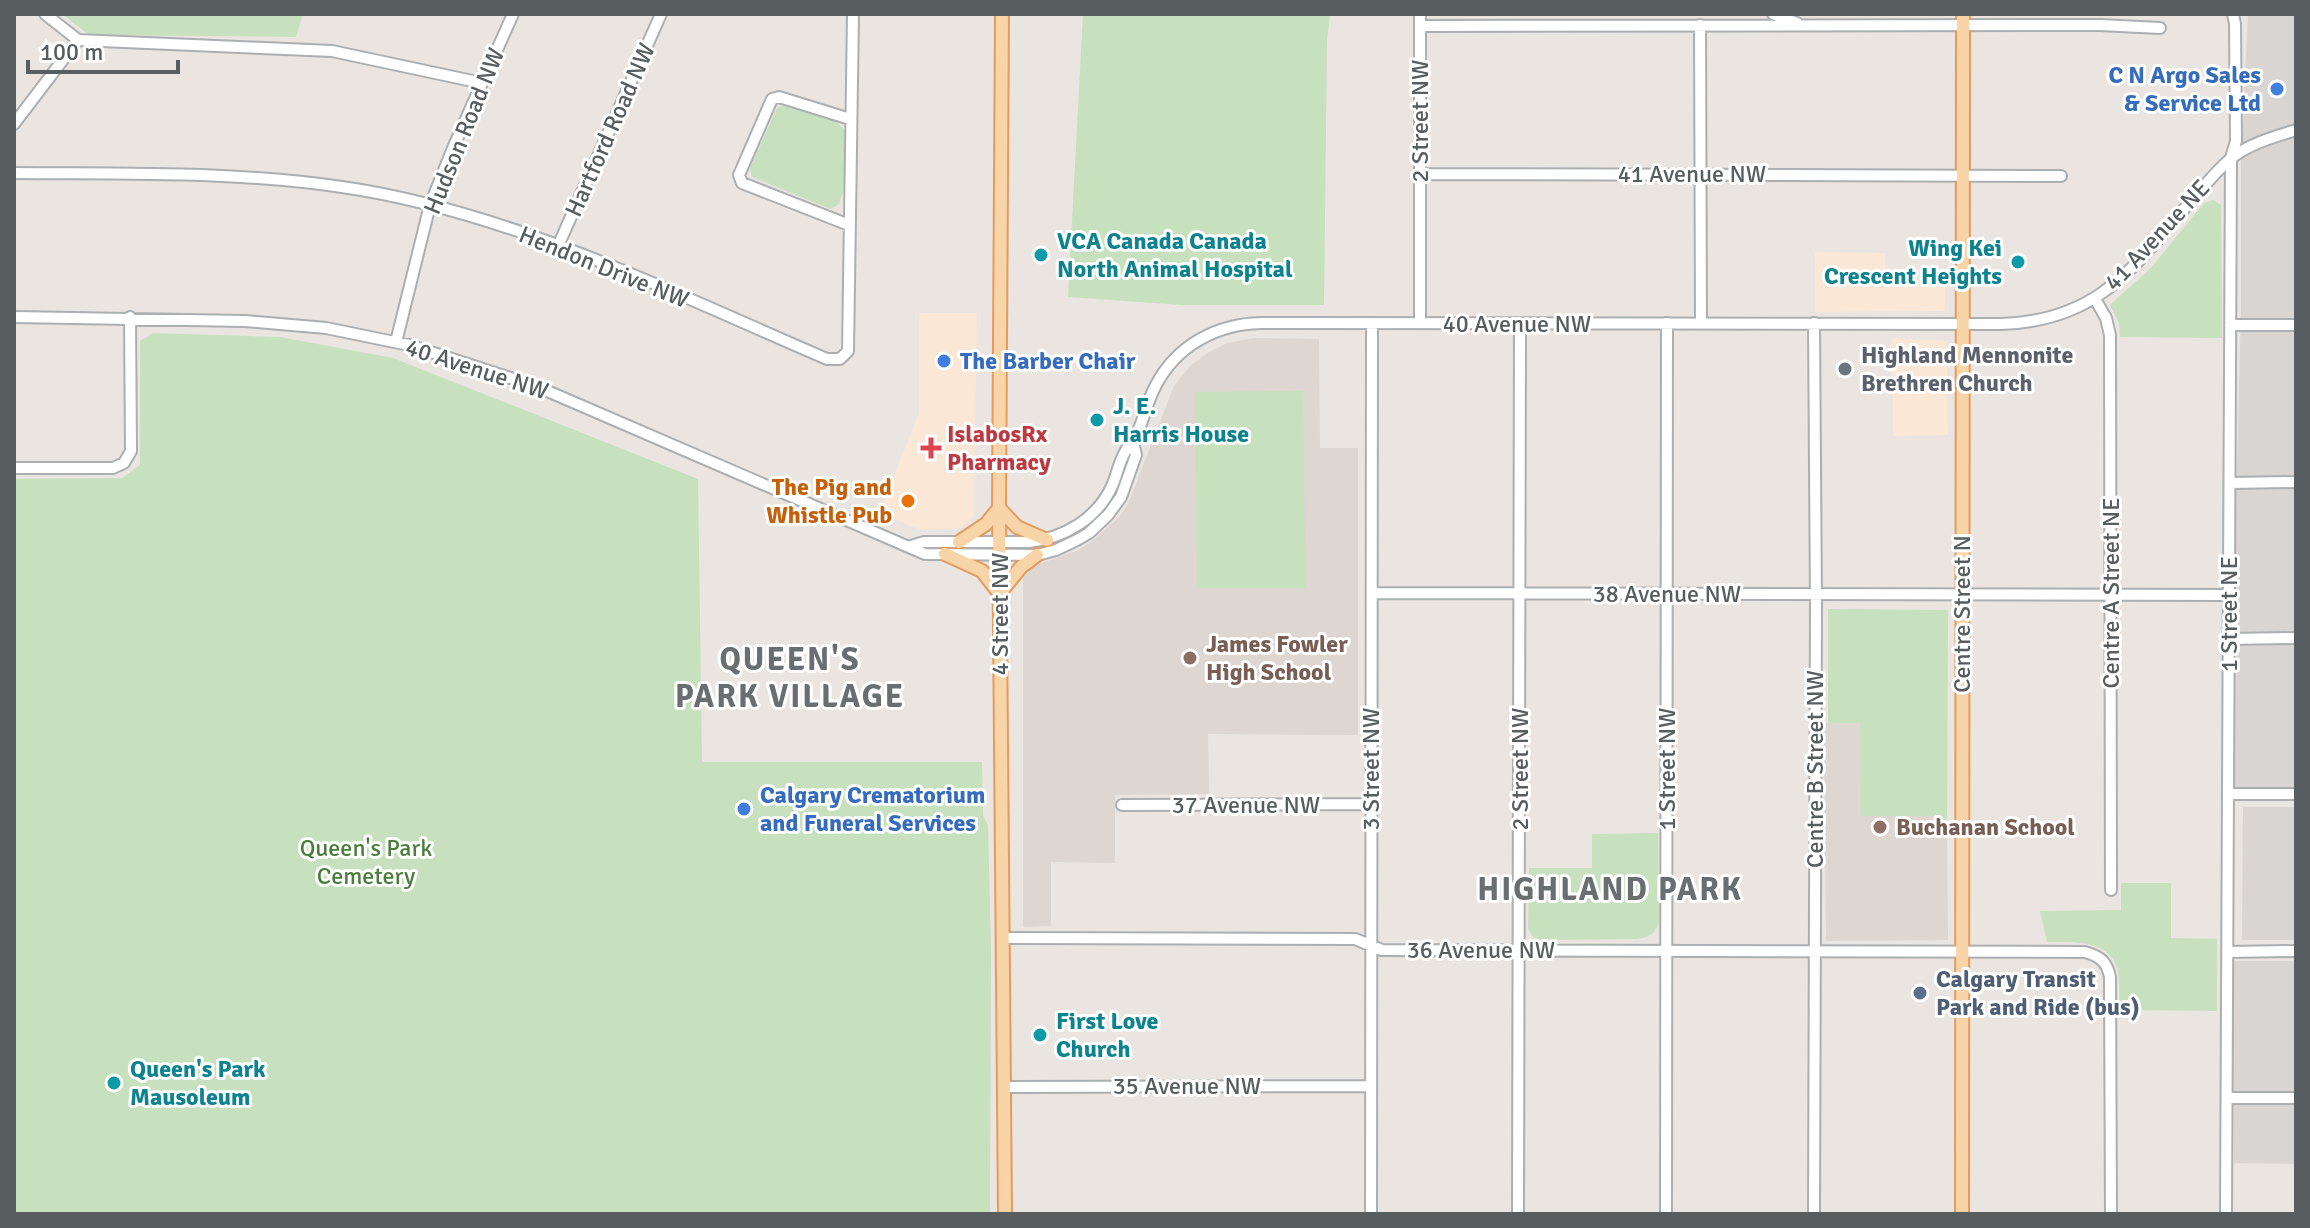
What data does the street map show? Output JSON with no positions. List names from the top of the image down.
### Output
{
  "streets": {
    "main road": ["4 Street NW", "Centre Street N"],
    "street": [
      "2 Street NW",
      "Hartford Road NW",
      "Hudson Road NW",
      "41 Avenue NW",
      "41 Avenue NE",
      "Hendon Drive NW",
      "40 Avenue NW",
      "Centre A Street NE",
      "38 Avenue NW",
      "1 Street NE",
      "3 Street NW",
      "1 Street NW",
      "Centre B Street NW",
      "37 Avenue NW",
      "36 Avenue NW",
      "35 Avenue NW"
    ]
  },
  "crossings": [
    ["2 Street NW", "41 Avenue NW"],
    ["2 Street NW", "40 Avenue NW"],
    ["2 Street NW", "38 Avenue NW"],
    ["2 Street NW", "36 Avenue NW"],
    ["Hartford Road NW", "Hendon Drive NW"],
    ["Hudson Road NW", "Hendon Drive NW"],
    ["Hudson Road NW", "40 Avenue NW"],
    ["41 Avenue NW", "Centre Street N"],
    ["41 Avenue NE", "40 Avenue NW"],
    ["41 Avenue NE", "Centre A Street NE"],
    ["41 Avenue NE", "Centre Street N"],
    ["41 Avenue NE", "1 Street NE"],
    ["40 Avenue NW", "4 Street NW"],
    ["40 Avenue NW", "Centre Street N"],
    ["40 Avenue NW", "3 Street NW"],
    ["40 Avenue NW", "1 Street NW"],
    ["40 Avenue NW", "Centre B Street NW"],
    ["Centre A Street NE", "38 Avenue NW"],
    ["38 Avenue NW", "Centre Street N"],
    ["38 Avenue NW", "1 Street NE"],
    ["38 Avenue NW", "3 Street NW"],
    ["38 Avenue NW", "1 Street NW"],
    ["38 Avenue NW", "Centre B Street NW"],
    ["4 Street NW", "36 Avenue NW"],
    ["4 Street NW", "35 Avenue NW"],
    ["Centre Street N", "36 Avenue NW"],
    ["3 Street NW", "37 Avenue NW"],
    ["3 Street NW", "36 Avenue NW"],
    ["3 Street NW", "35 Avenue NW"],
    ["1 Street NW", "36 Avenue NW"],
    ["Centre B Street NW", "36 Avenue NW"]
  ],
  "districts": ["QUEEN'S PARK VILLAGE", "HIGHLAND PARK"],
  "parks": ["Queen's Park Cemetery"],
  "places": {
    "other": [
      "C N Argo Sales & Service Ltd",
      "VCA Canada Canada North Animal Hospital",
      "Wing Kei Crescent Heights",
      "The Barber Chair",
      "Highland Mennonite Brethren Church",
      "J. E. Harris House",
      "The Pig and Whistle Pub",
      "James Fowler High School",
      "Calgary Crematorium and Funeral Services",
      "Buchanan School",
      "Calgary Transit Park and Ride (bus)",
      "First Love Church",
      "Queen's Park Mausoleum"
    ],
    "health": ["IslabosRx Pharmacy"]
  },
  "scale_bar": "100 m"
}
